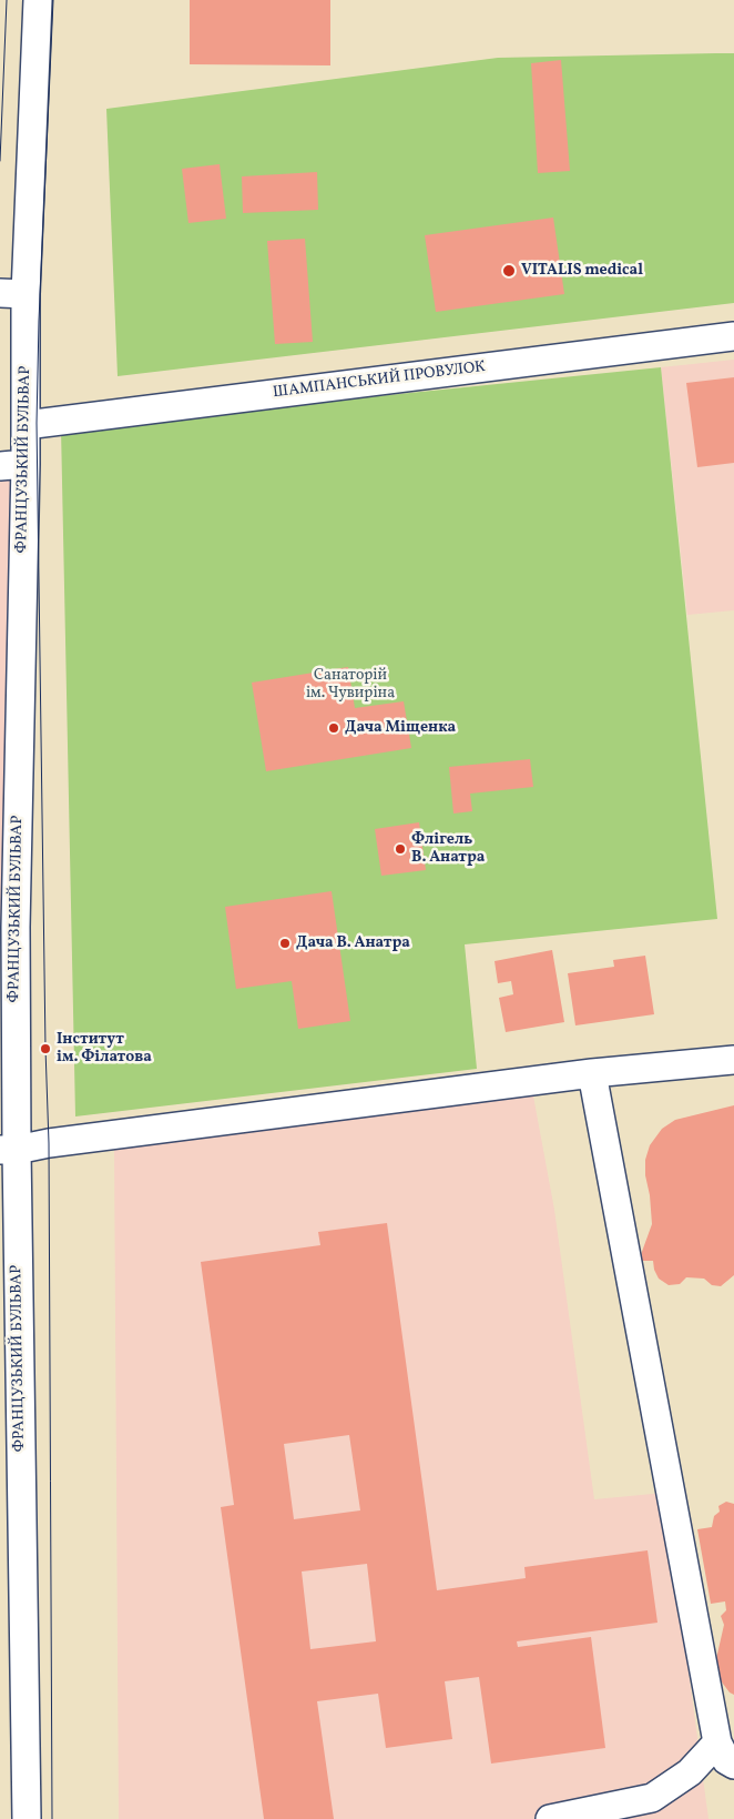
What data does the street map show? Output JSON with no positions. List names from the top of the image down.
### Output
{
  "streets": {
    "street": ["ШАМПАНСЬКИЙ ПРОВУЛОК", "ФРАНЦУЗЬКИЙ БУЛЬВАР"]
  },
  "crossings": [
    ["ШАМПАНСЬКИЙ ПРОВУЛОК", "ФРАНЦУЗЬКИЙ БУЛЬВАР"]
  ],
  "parks": ["Санаторій ім. Чувиріна"],
  "places": [
    "VITALIS medical",
    "Дача Міщенка",
    "Флігель В. Анатра",
    "Дача В. Анатра",
    "Інститут ім. Філатова"
  ]
}
